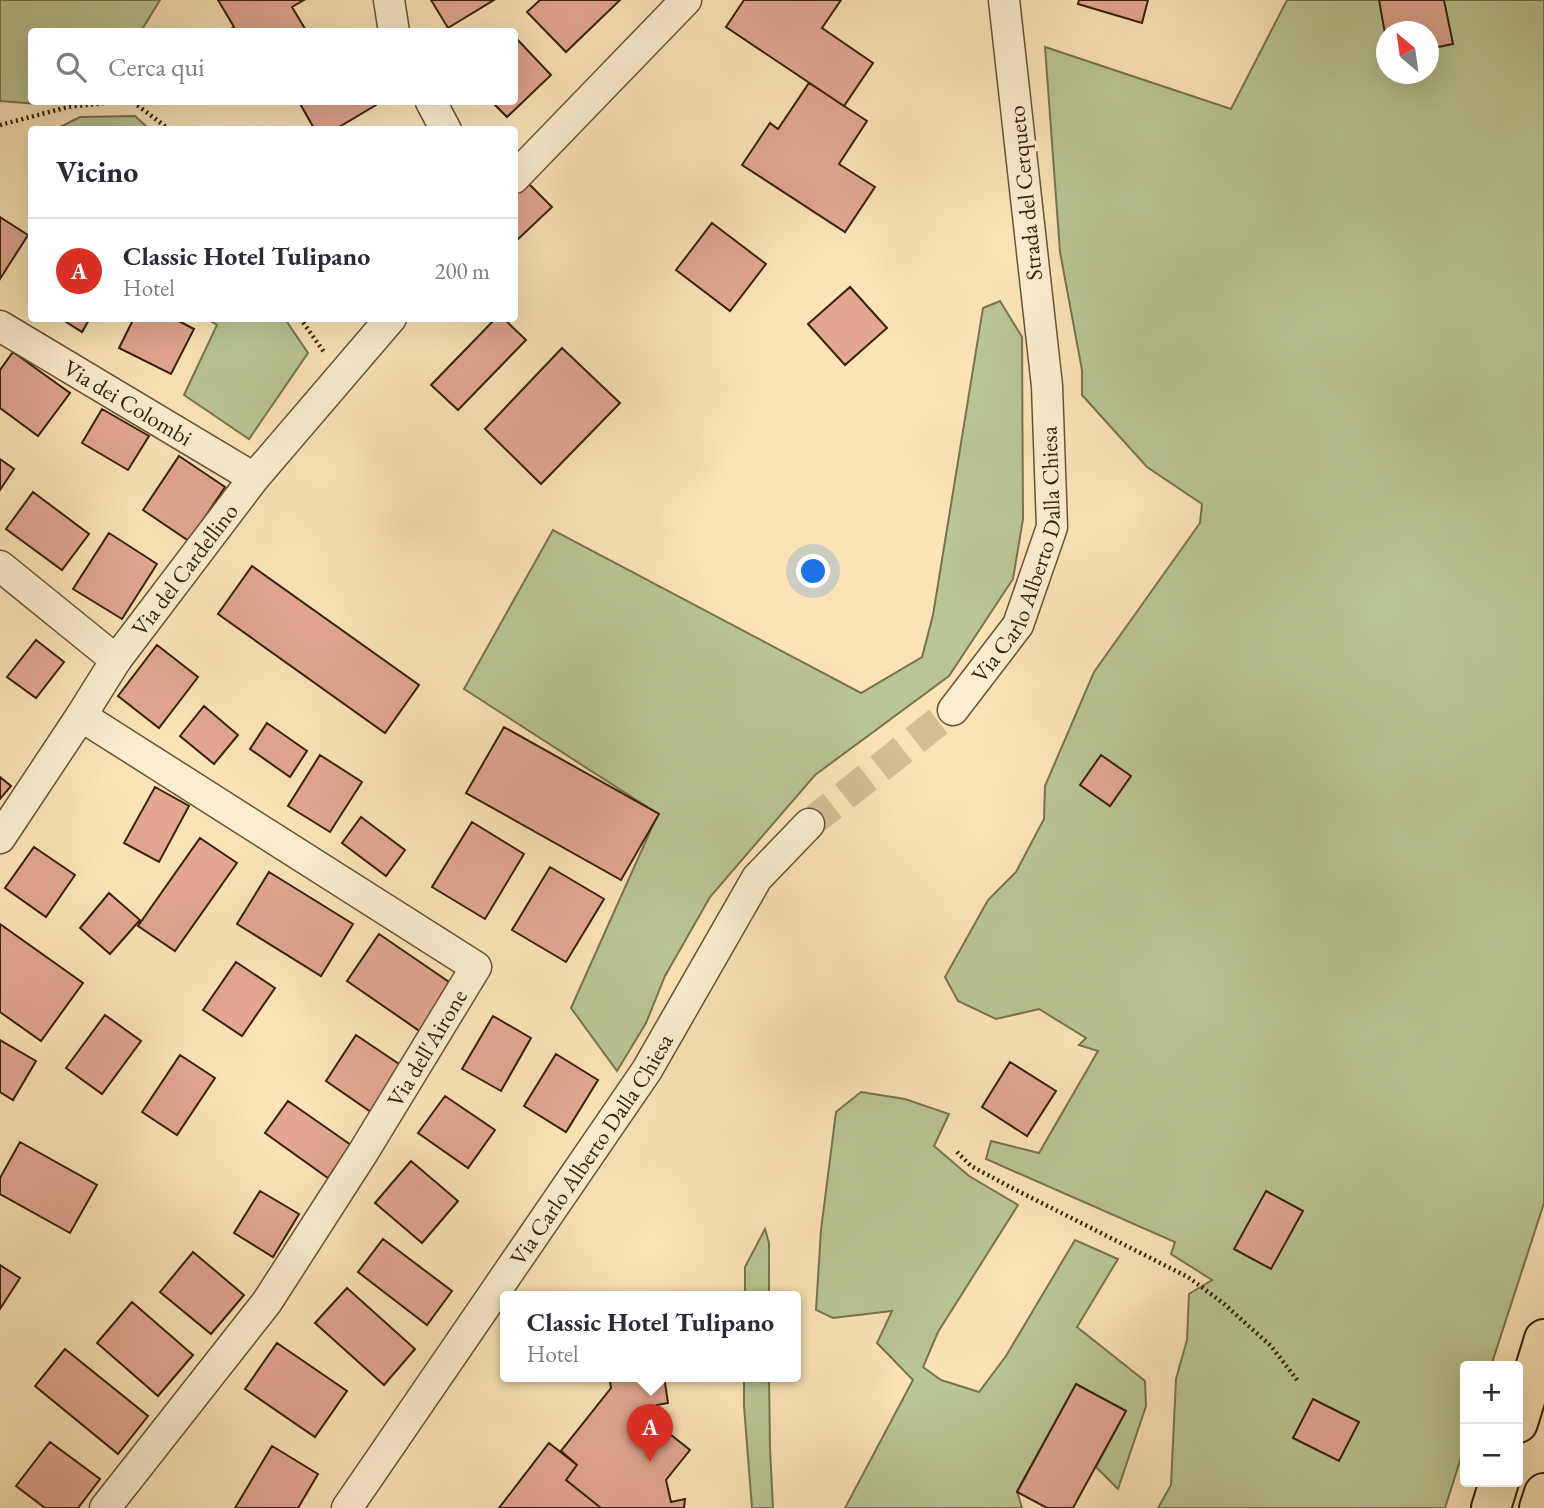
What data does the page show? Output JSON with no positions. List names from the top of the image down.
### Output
{
  "streets": {
    "street": [
      "Strada del Cerqueto",
      "Via dei Colombi",
      "Via Carlo Alberto Dalla Chiesa",
      "Via del Cardellino",
      "Via dell'Airone"
    ]
  },
  "crossings": [
    ["Strada del Cerqueto", "Via Carlo Alberto Dalla Chiesa"],
    ["Via dei Colombi", "Via del Cardellino"],
    ["Via del Cardellino", "Via dell'Airone"]
  ],
  "north": "top left",
  "page": {
    "search": "Cerca qui",
    "heading": "Vicino",
    "list": [
      {
        "mark": "A",
        "name": "Classic Hotel Tulipano",
        "note": "Hotel",
        "value": "200 m"
      }
    ],
    "popup": ["Classic Hotel Tulipano", "Hotel"],
    "map_buttons": ["+", "−"],
    "pins": "A"
  }
}
